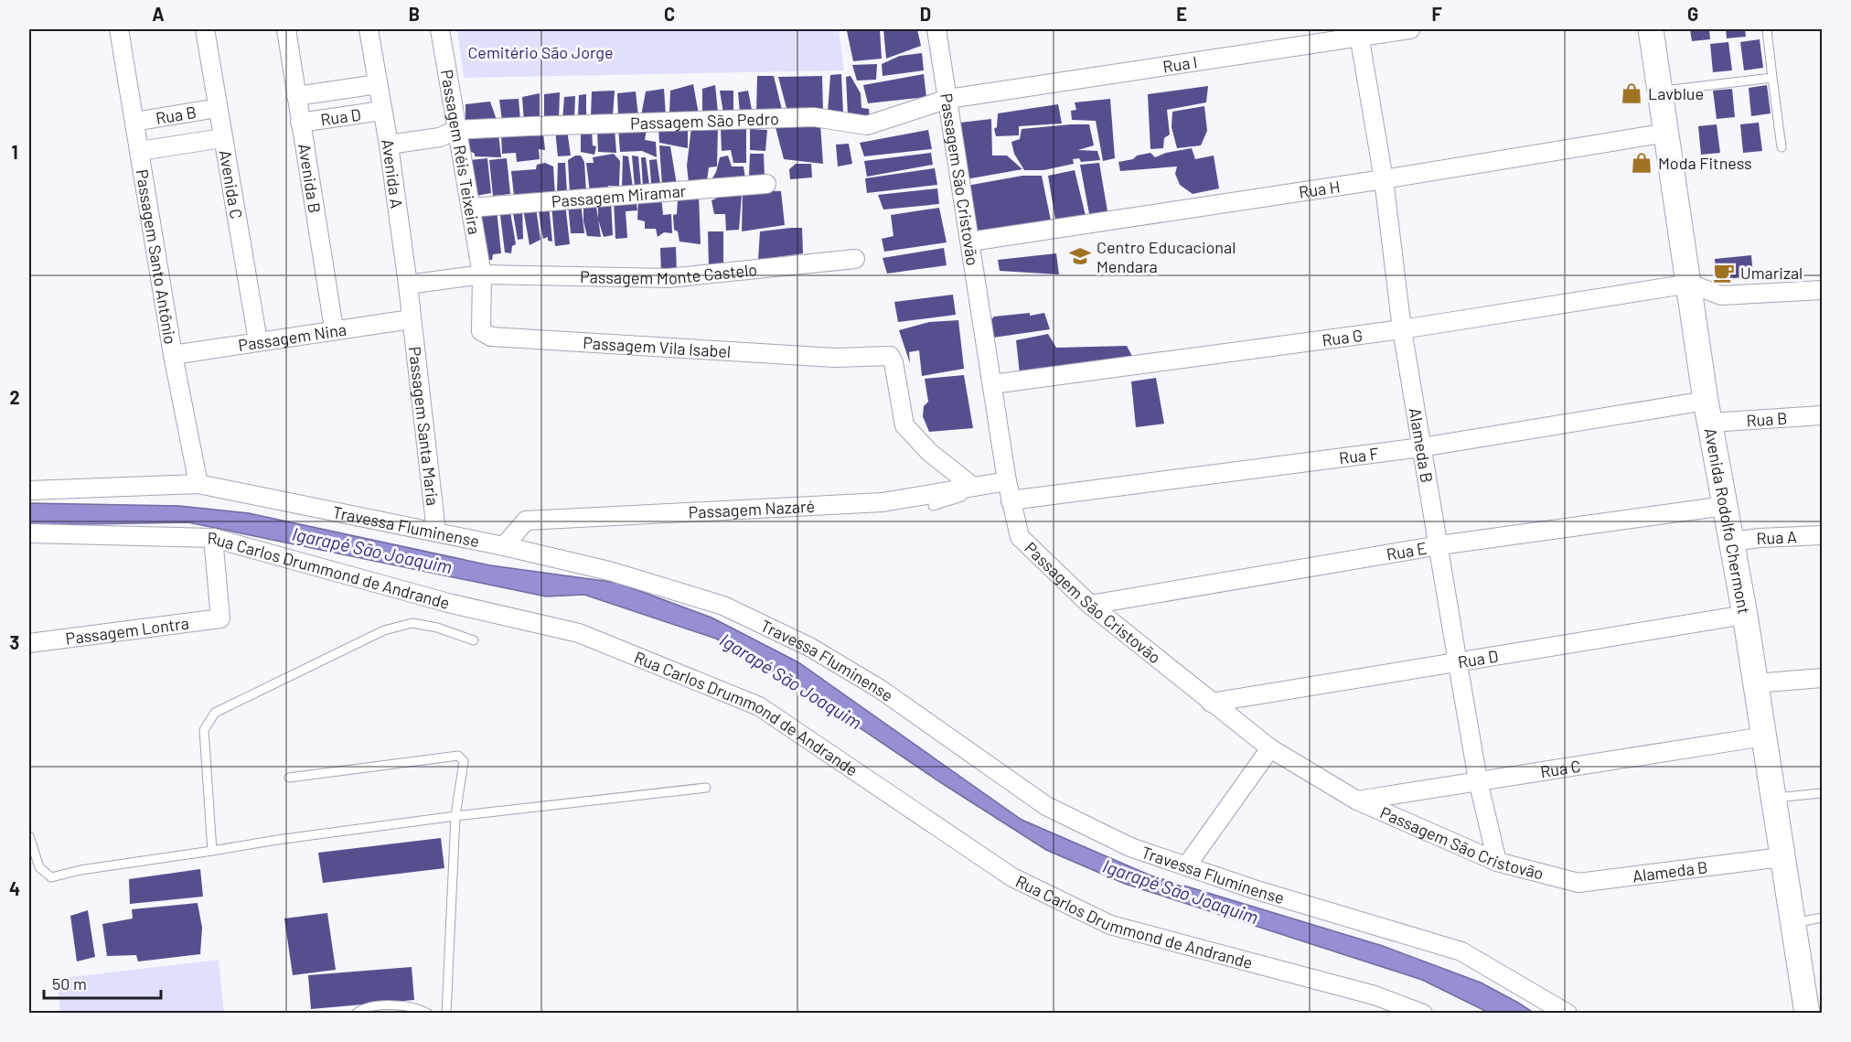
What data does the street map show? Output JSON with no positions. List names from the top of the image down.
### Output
{
  "streets": {
    "main road": ["Avenida Rodolfo Chermont"],
    "street": [
      "Rua I",
      "Rua B",
      "Rua D",
      "Passagem São Pedro",
      "Passagem Réis Teixeira",
      "Avenida A",
      "Avenida B",
      "Passagem São Cristovão",
      "Avenida C",
      "Rua H",
      "Passagem Miramar",
      "Passagem Santo Antônio",
      "Passagem Monte Castelo",
      "Passagem Nina",
      "Rua G",
      "Passagem Vila Isabel",
      "Passagem Santa Maria",
      "Alameda B",
      "Rua F",
      "Passagem Nazaré",
      "Travessa Fluminense",
      "Rua A",
      "Rua E",
      "Rua Carlos Drummond de Andrande",
      "Passagem Lontra",
      "Rua C"
    ]
  },
  "crossings": [
    ["Rua I", "Passagem São Pedro"],
    ["Rua I", "Passagem São Cristovão"],
    ["Rua I", "Alameda B"],
    ["Rua B", "Avenida C"],
    ["Rua B", "Passagem Santo Antônio"],
    ["Rua B", "Rua F"],
    ["Rua B", "Avenida Rodolfo Chermont"],
    ["Rua D", "Avenida A"],
    ["Rua D", "Avenida B"],
    ["Rua D", "Passagem São Cristovão"],
    ["Rua D", "Alameda B"],
    ["Rua D", "Avenida Rodolfo Chermont"],
    ["Passagem São Pedro", "Passagem Réis Teixeira"],
    ["Passagem São Pedro", "Avenida A"],
    ["Passagem São Pedro", "Passagem São Cristovão"],
    ["Passagem Réis Teixeira", "Passagem Miramar"],
    ["Passagem Réis Teixeira", "Passagem Monte Castelo"],
    ["Passagem Réis Teixeira", "Passagem Vila Isabel"],
    ["Avenida A", "Passagem Monte Castelo"],
    ["Avenida A", "Passagem Nina"],
    ["Avenida A", "Passagem Santa Maria"],
    ["Avenida B", "Passagem Nina"],
    ["Passagem São Cristovão", "Rua H"],
    ["Passagem São Cristovão", "Rua G"],
    ["Passagem São Cristovão", "Alameda B"],
    ["Passagem São Cristovão", "Rua F"],
    ["Passagem São Cristovão", "Passagem Nazaré"],
    ["Passagem São Cristovão", "Rua E"],
    ["Passagem São Cristovão", "Rua C"],
    ["Avenida C", "Passagem Nina"],
    ["Rua H", "Alameda B"],
    ["Rua H", "Avenida Rodolfo Chermont"],
    ["Passagem Santo Antônio", "Passagem Nina"],
    ["Passagem Santo Antônio", "Travessa Fluminense"],
    ["Passagem Monte Castelo", "Passagem Vila Isabel"],
    ["Passagem Nina", "Passagem Santa Maria"],
    ["Rua G", "Alameda B"],
    ["Rua G", "Avenida Rodolfo Chermont"],
    ["Passagem Vila Isabel", "Passagem Nazaré"],
    ["Passagem Santa Maria", "Travessa Fluminense"],
    ["Alameda B", "Rua F"],
    ["Alameda B", "Avenida Rodolfo Chermont"],
    ["Alameda B", "Rua E"],
    ["Alameda B", "Rua C"],
    ["Rua F", "Avenida Rodolfo Chermont"],
    ["Passagem Nazaré", "Travessa Fluminense"],
    ["Avenida Rodolfo Chermont", "Rua A"],
    ["Avenida Rodolfo Chermont", "Rua E"],
    ["Avenida Rodolfo Chermont", "Rua C"],
    ["Rua Carlos Drummond de Andrande", "Passagem Lontra"]
  ],
  "water": ["Igarapé São Joaquim"],
  "parks": ["Cemitério São Jorge"],
  "places": {
    "shop": ["Lavblue", "Moda Fitness"],
    "school or university": ["Centro Educacional Mendara"],
    "cafe": ["Umarizal"]
  },
  "scale_bar": "50 m",
  "grid": {
    "columns": [
      "A",
      "B",
      "C",
      "D",
      "E",
      "F",
      "G"
    ],
    "rows": [
      "1",
      "2",
      "3",
      "4"
    ]
  }
}
